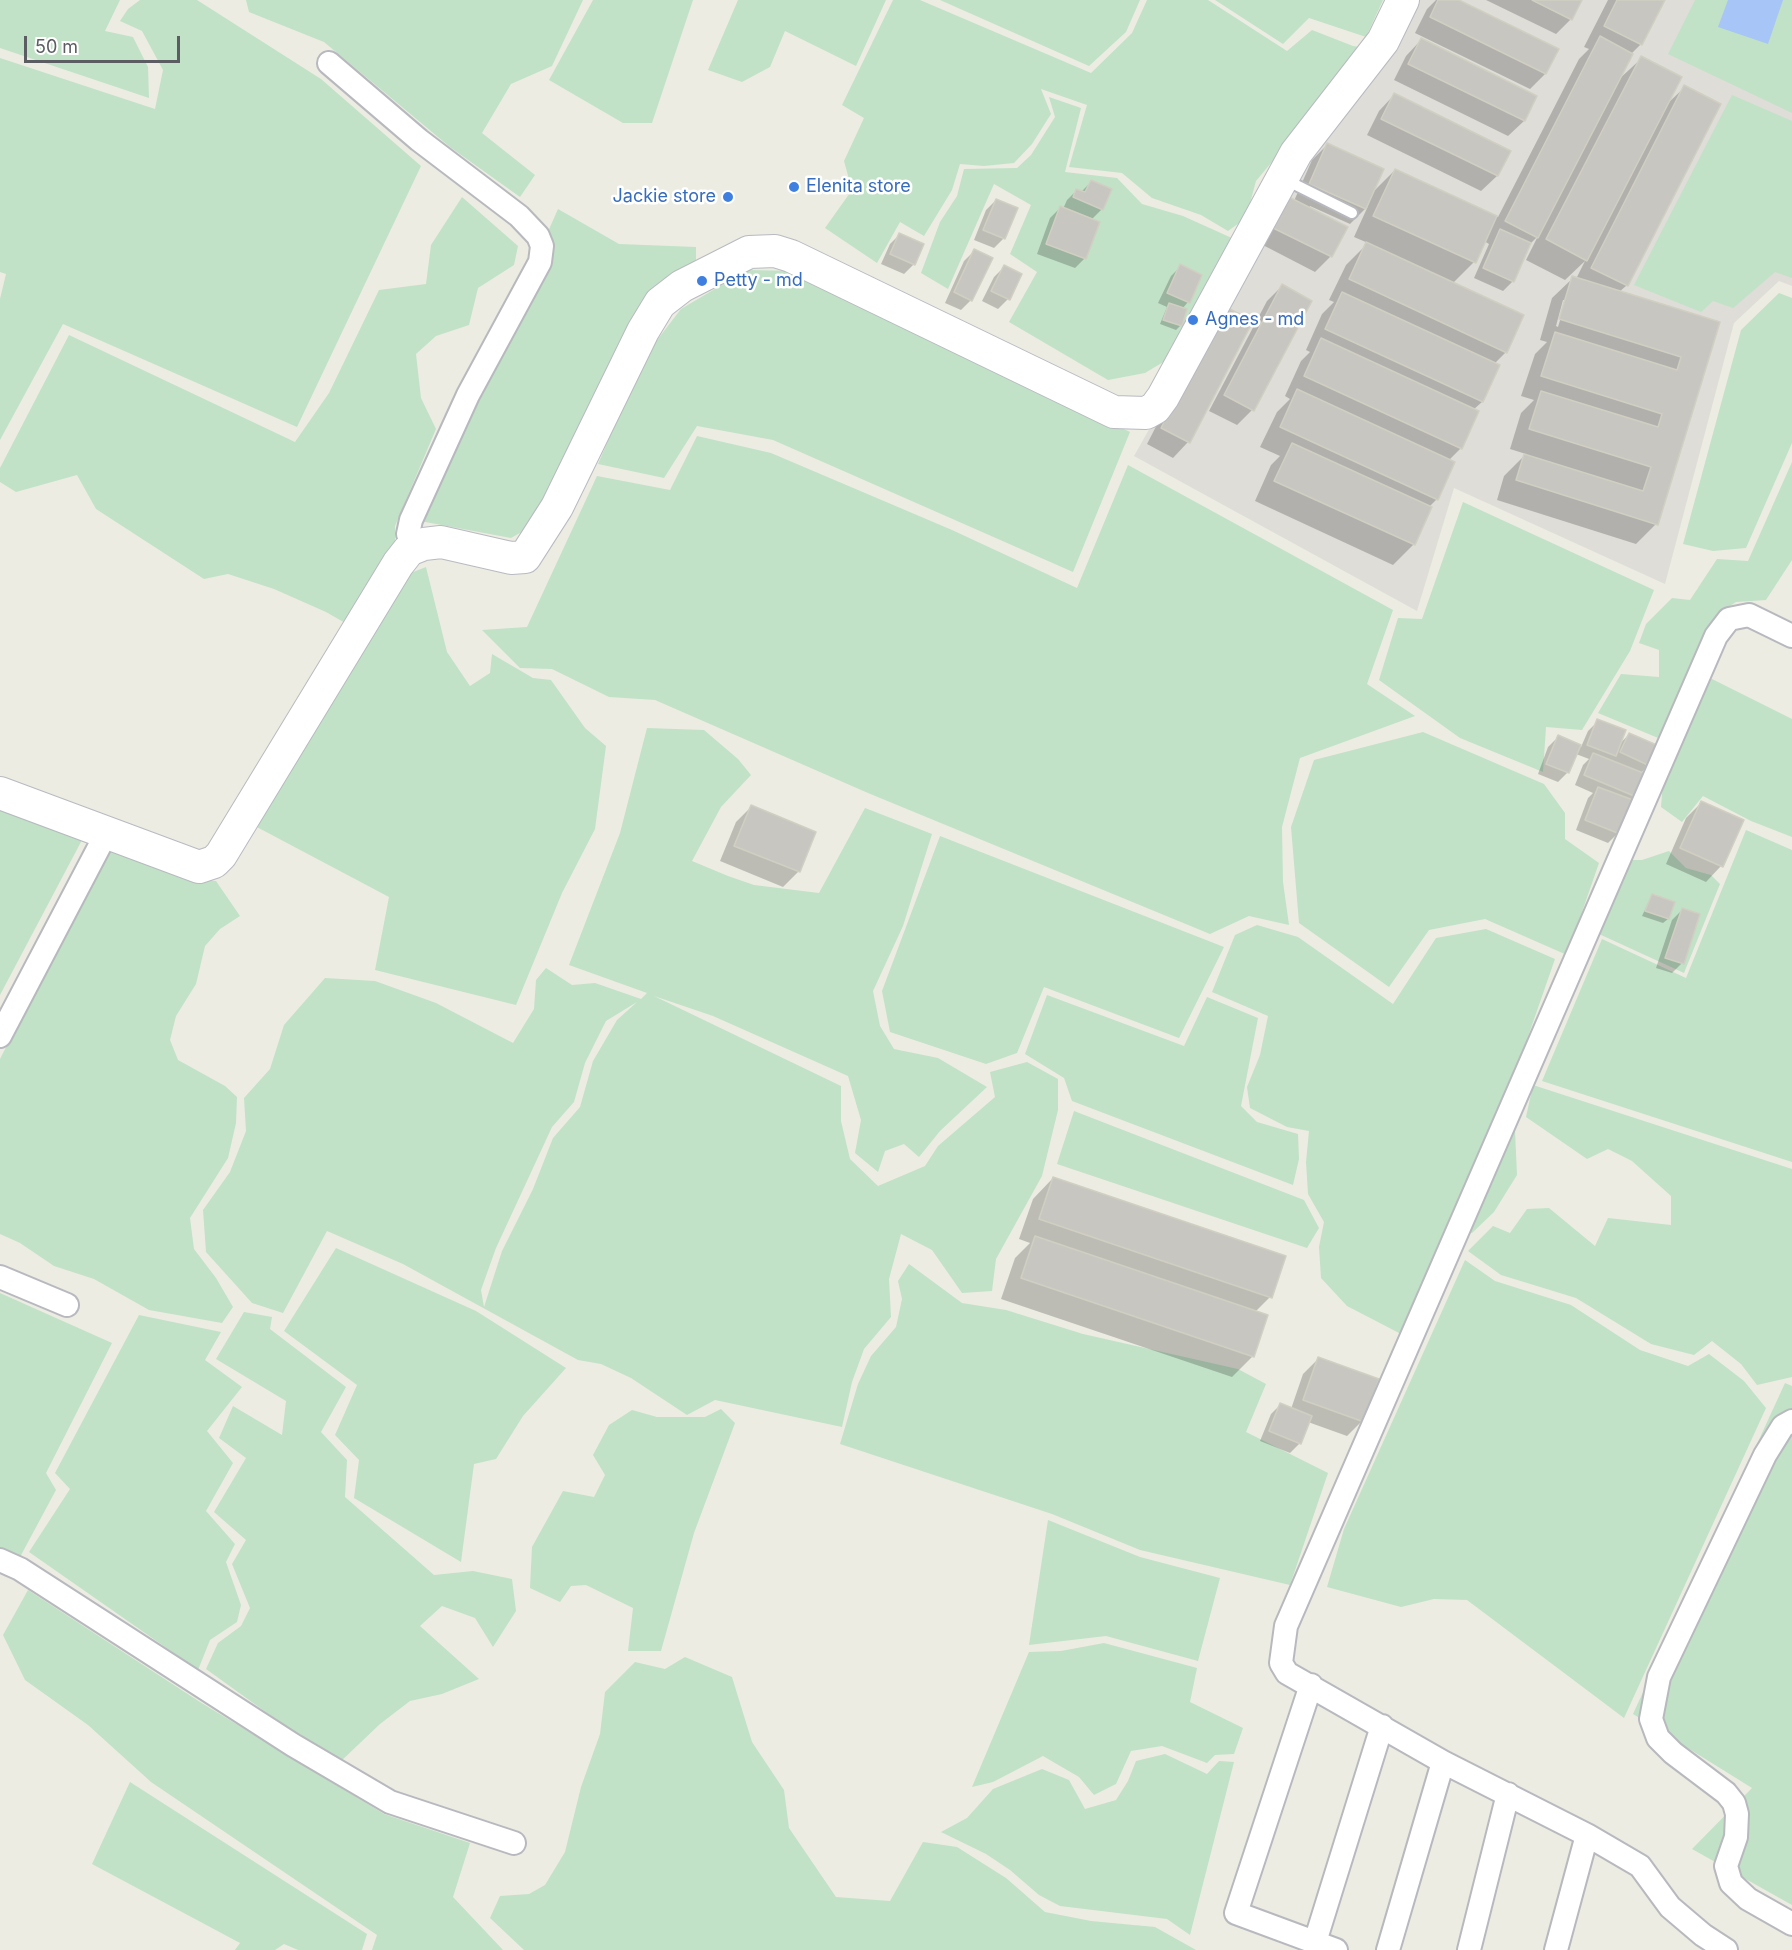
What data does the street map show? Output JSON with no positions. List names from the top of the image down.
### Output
{
  "places": [
    "Elenita store",
    "Jackie store",
    "Petty - md",
    "Agnes - md"
  ],
  "scale_bar": "50 m"
}
